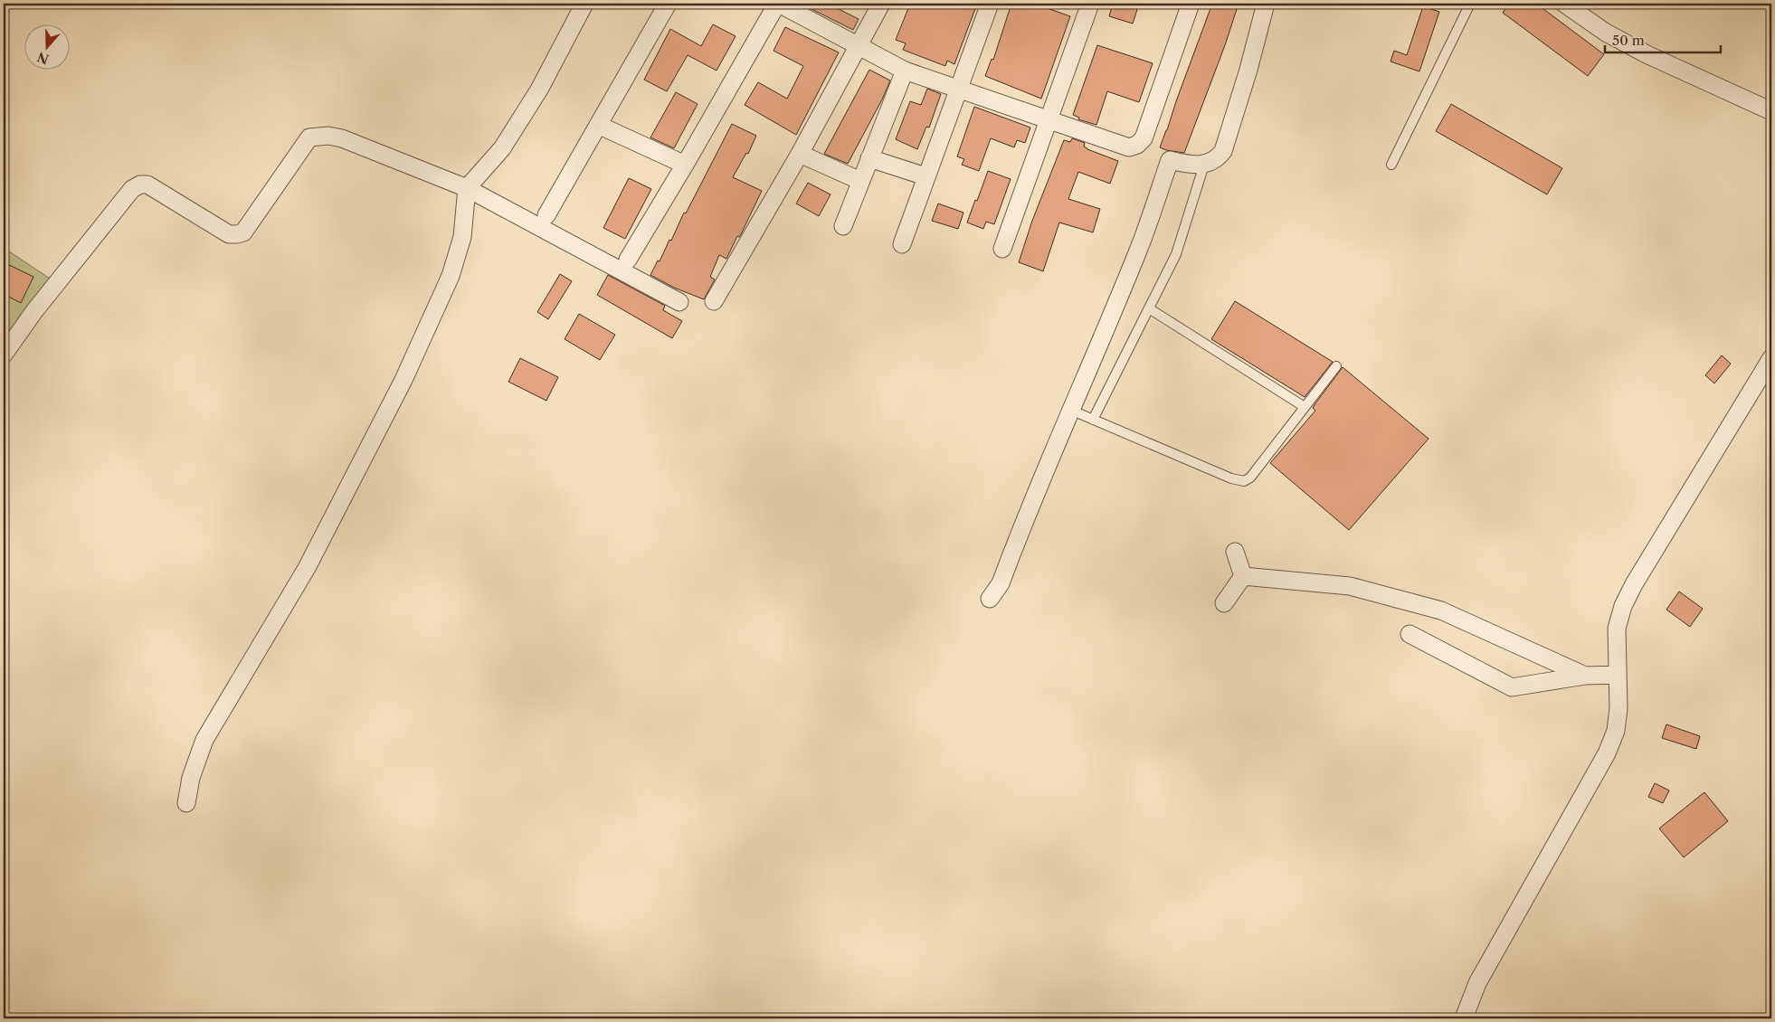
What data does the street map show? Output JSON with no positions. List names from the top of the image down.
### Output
{
  "scale_bar": "50 m",
  "north": "bottom"
}
